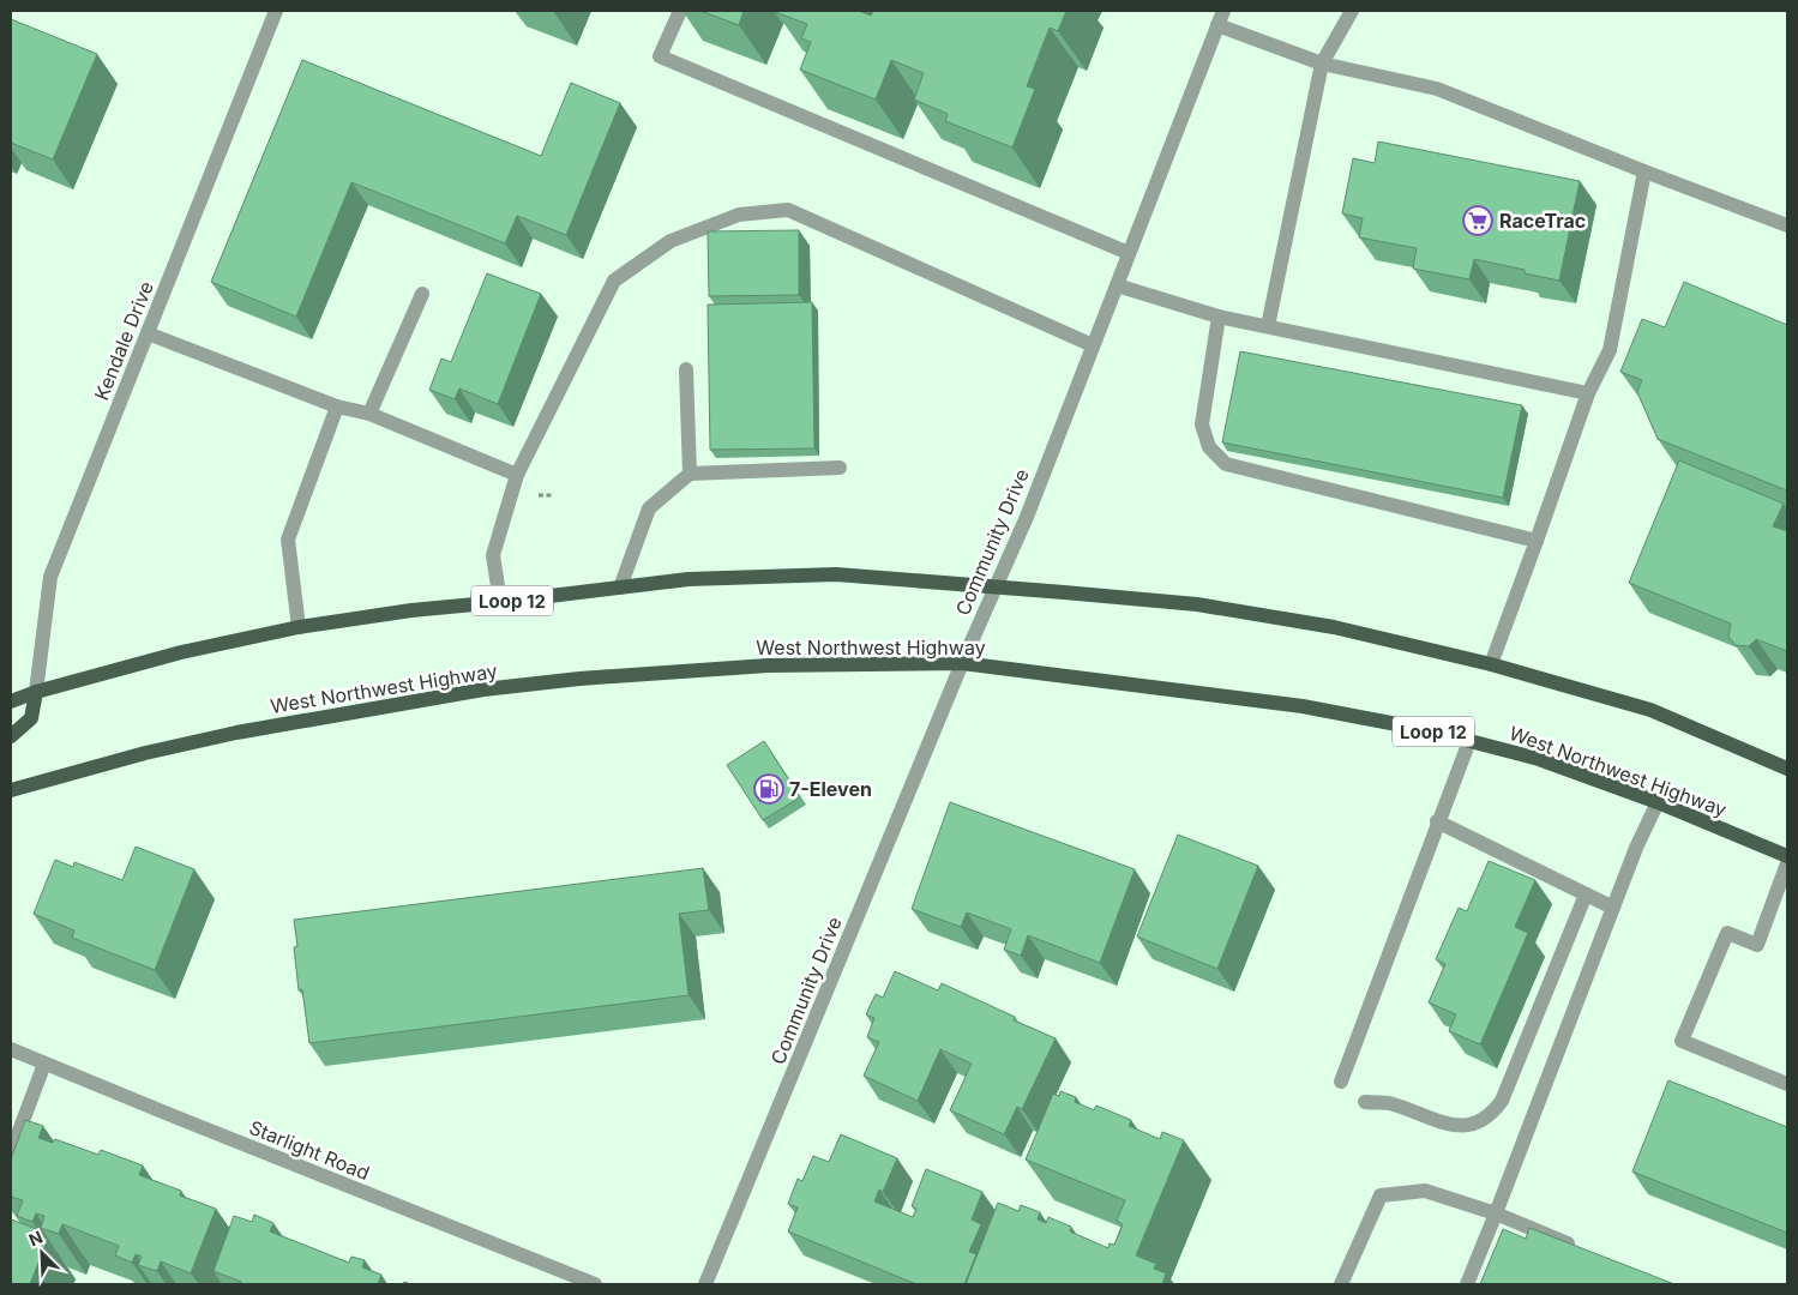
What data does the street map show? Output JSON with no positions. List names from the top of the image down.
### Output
{
  "streets": {
    "main road": ["Loop 12", "West Northwest Highway"],
    "street": ["Kendale Drive", "Community Drive", "Starlight Road"]
  },
  "crossings": [
    ["Kendale Drive", "Loop 12"],
    ["Community Drive", "Loop 12"],
    ["Community Drive", "West Northwest Highway"]
  ],
  "places": {
    "supermarket": ["RaceTrac"],
    "fuel station": ["7-Eleven"]
  },
  "north": "top left"
}
